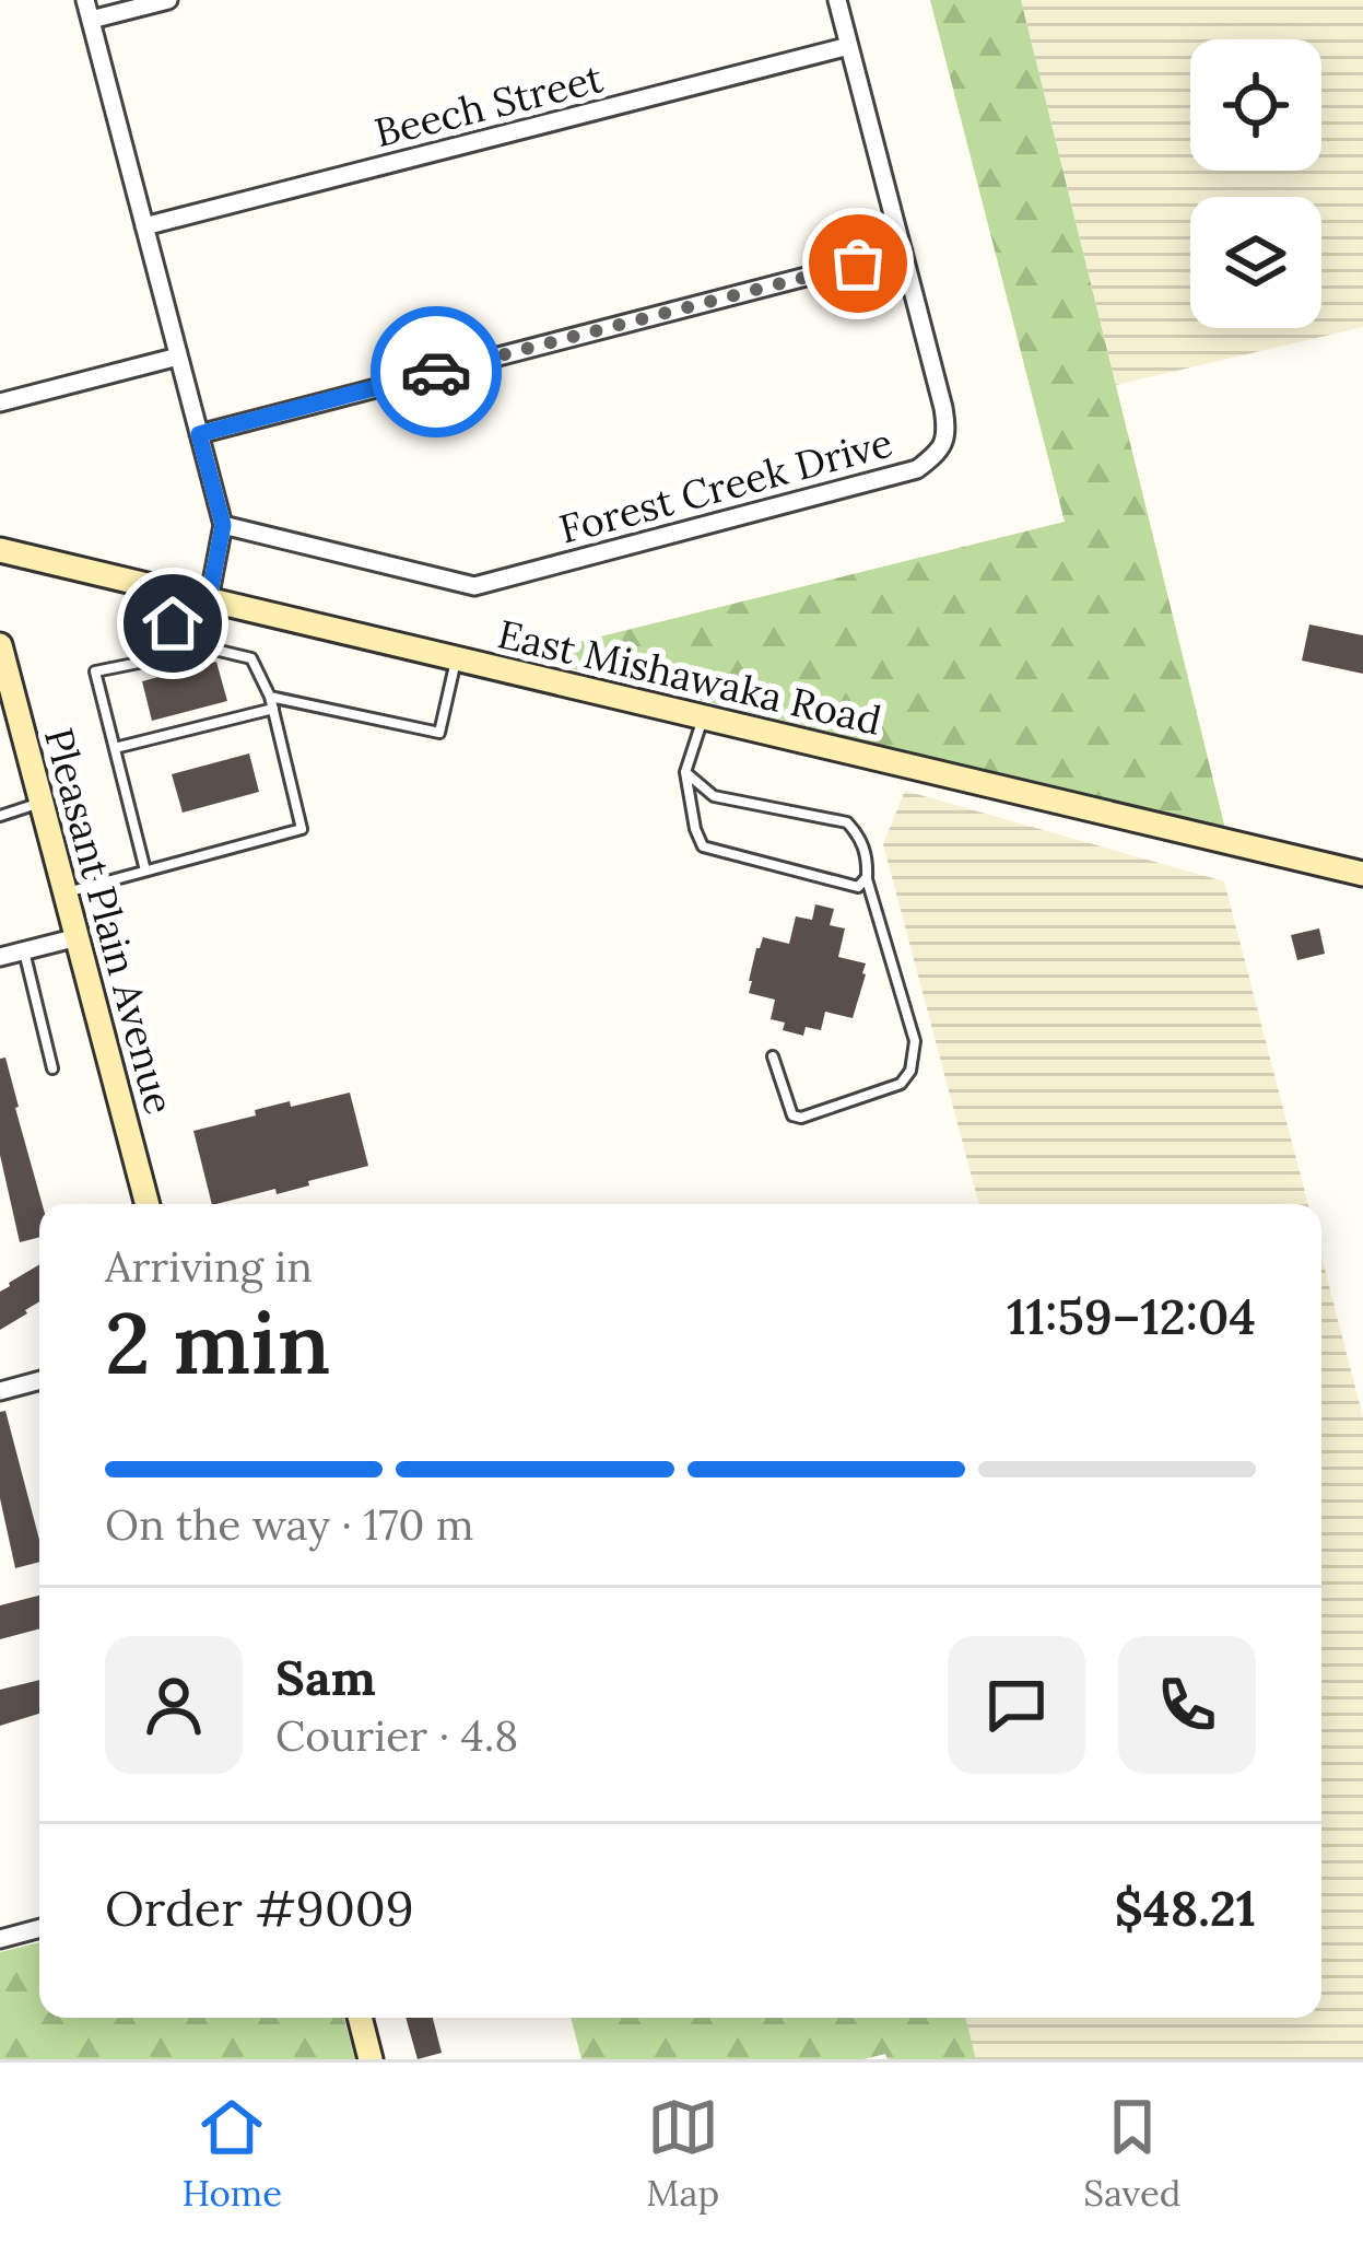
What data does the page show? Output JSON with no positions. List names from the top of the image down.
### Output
{
  "streets": {
    "main road": ["East Mishawaka Road", "Pleasant Plain Avenue"],
    "street": ["Beech Street", "Forest Creek Drive"]
  },
  "crossings": [
    ["Beech Street", "Forest Creek Drive"]
  ],
  "page": {
    "heading": ["2 min", "Arriving in", "11:59–12:04"],
    "panel": [
      "Sam",
      "Courier · 4.8",
      "Order #9009",
      "$48.21"
    ],
    "bar": "On the way · 170 m",
    "tabs": ["Home", "Map", "Saved"]
  }
}
